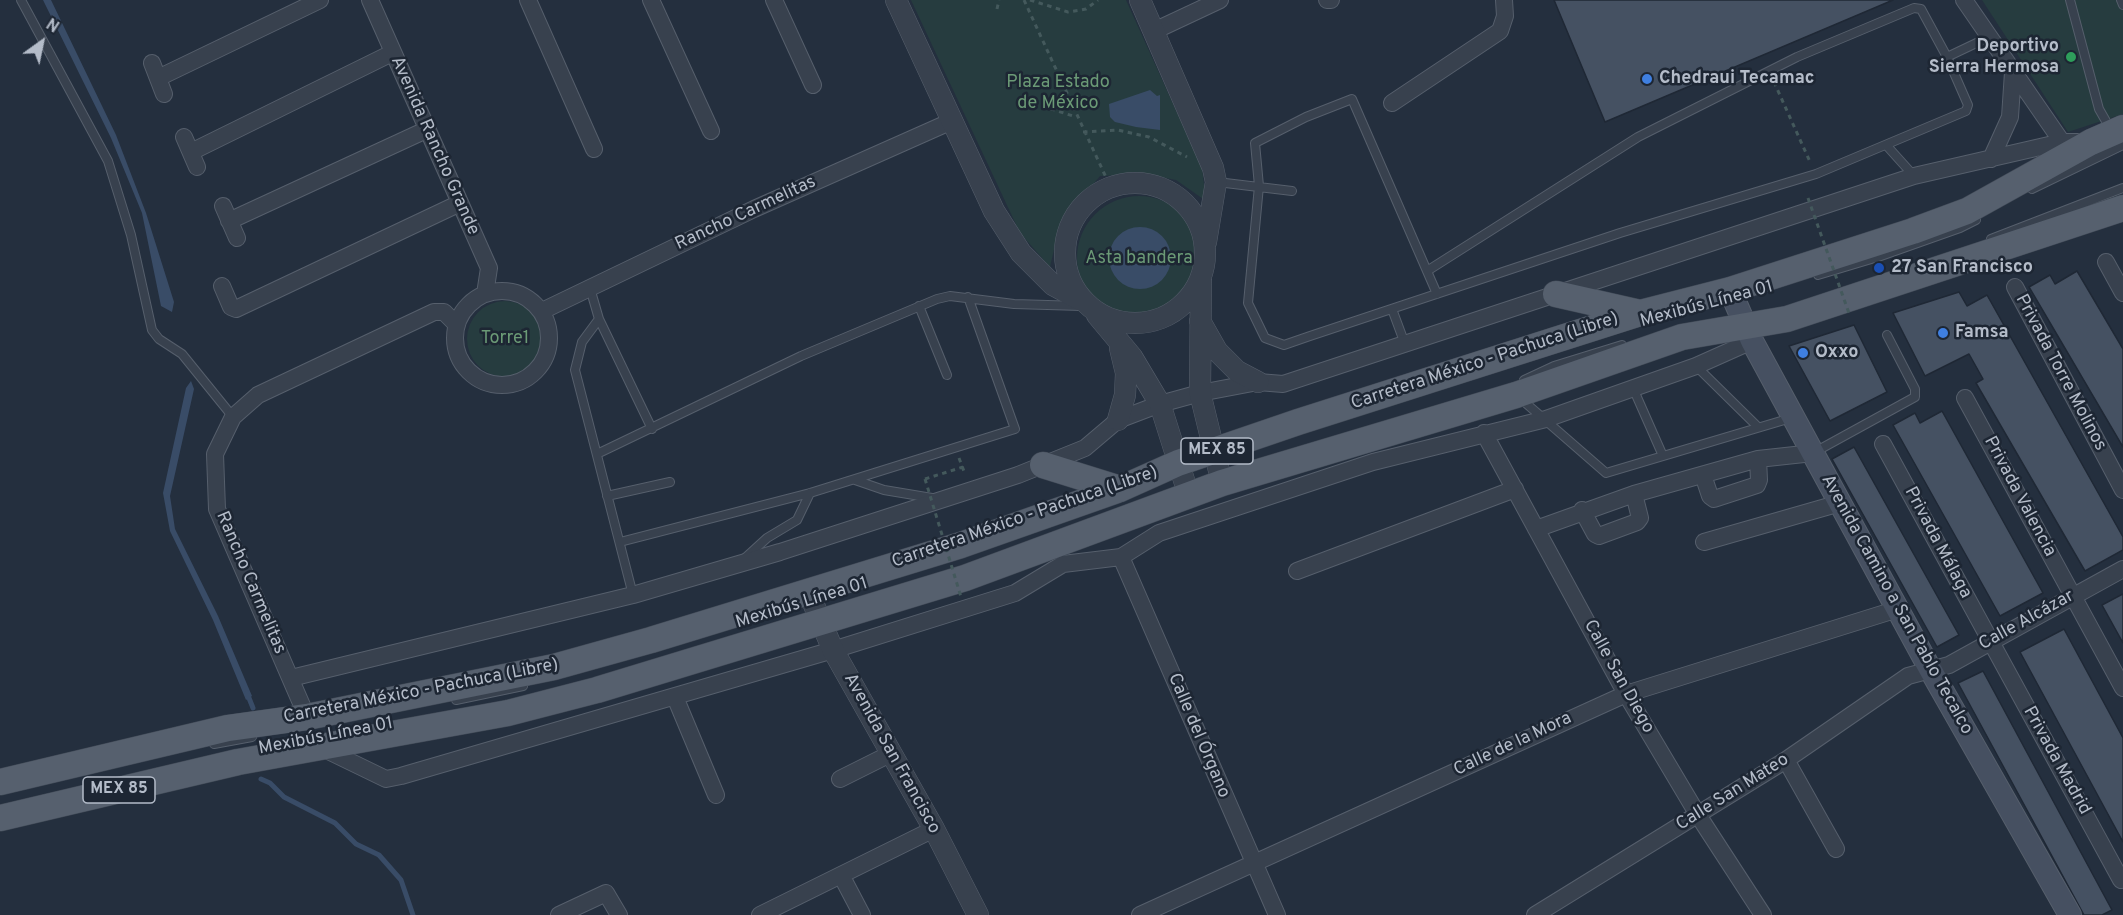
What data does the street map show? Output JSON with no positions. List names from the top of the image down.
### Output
{
  "streets": {
    "main road": ["Carretera México - Pachuca (Libre)", "MEX 85", "Avenida Camino a San Pablo Tecalco"],
    "street": [
      "Avenida Rancho Grande",
      "Rancho Carmelitas",
      "Privada Torre Molinos",
      "Privada Valencia",
      "Privada Málaga",
      "Calle Alcázar",
      "Calle San Diego",
      "Calle del Órgano",
      "Calle de la Mora",
      "Avenida San Francisco",
      "Privada Madrid",
      "Calle San Mateo"
    ],
    "lane": ["Mexibús Línea 01"]
  },
  "crossings": [
    ["Avenida Rancho Grande", "Rancho Carmelitas"],
    ["Rancho Carmelitas", "Mexibús Línea 01"],
    ["Rancho Carmelitas", "Carretera México - Pachuca (Libre)"],
    ["Mexibús Línea 01", "Carretera México - Pachuca (Libre)"],
    ["Mexibús Línea 01", "Avenida Camino a San Pablo Tecalco"],
    ["Mexibús Línea 01", "Avenida San Francisco"],
    ["Carretera México - Pachuca (Libre)", "Avenida Camino a San Pablo Tecalco"],
    ["Carretera México - Pachuca (Libre)", "Avenida San Francisco"],
    ["Privada Valencia", "Calle Alcázar"],
    ["Privada Málaga", "Calle Alcázar"],
    ["Privada Málaga", "Privada Madrid"],
    ["Avenida Camino a San Pablo Tecalco", "Calle Alcázar"],
    ["Avenida Camino a San Pablo Tecalco", "Calle de la Mora"],
    ["Avenida Camino a San Pablo Tecalco", "Calle San Mateo"],
    ["Calle Alcázar", "Privada Madrid"],
    ["Calle Alcázar", "Calle San Mateo"],
    ["Calle San Diego", "Calle de la Mora"],
    ["Calle San Diego", "Calle San Mateo"],
    ["Calle del Órgano", "Calle de la Mora"]
  ],
  "parks": ["Plaza Estado de México", "Asta bandera", "Torre1"],
  "places": [
    "Deportivo Sierra Hermosa",
    "Chedraui Tecamac",
    "27 San Francisco",
    "Famsa",
    "Oxxo"
  ],
  "north": "top right"
}
